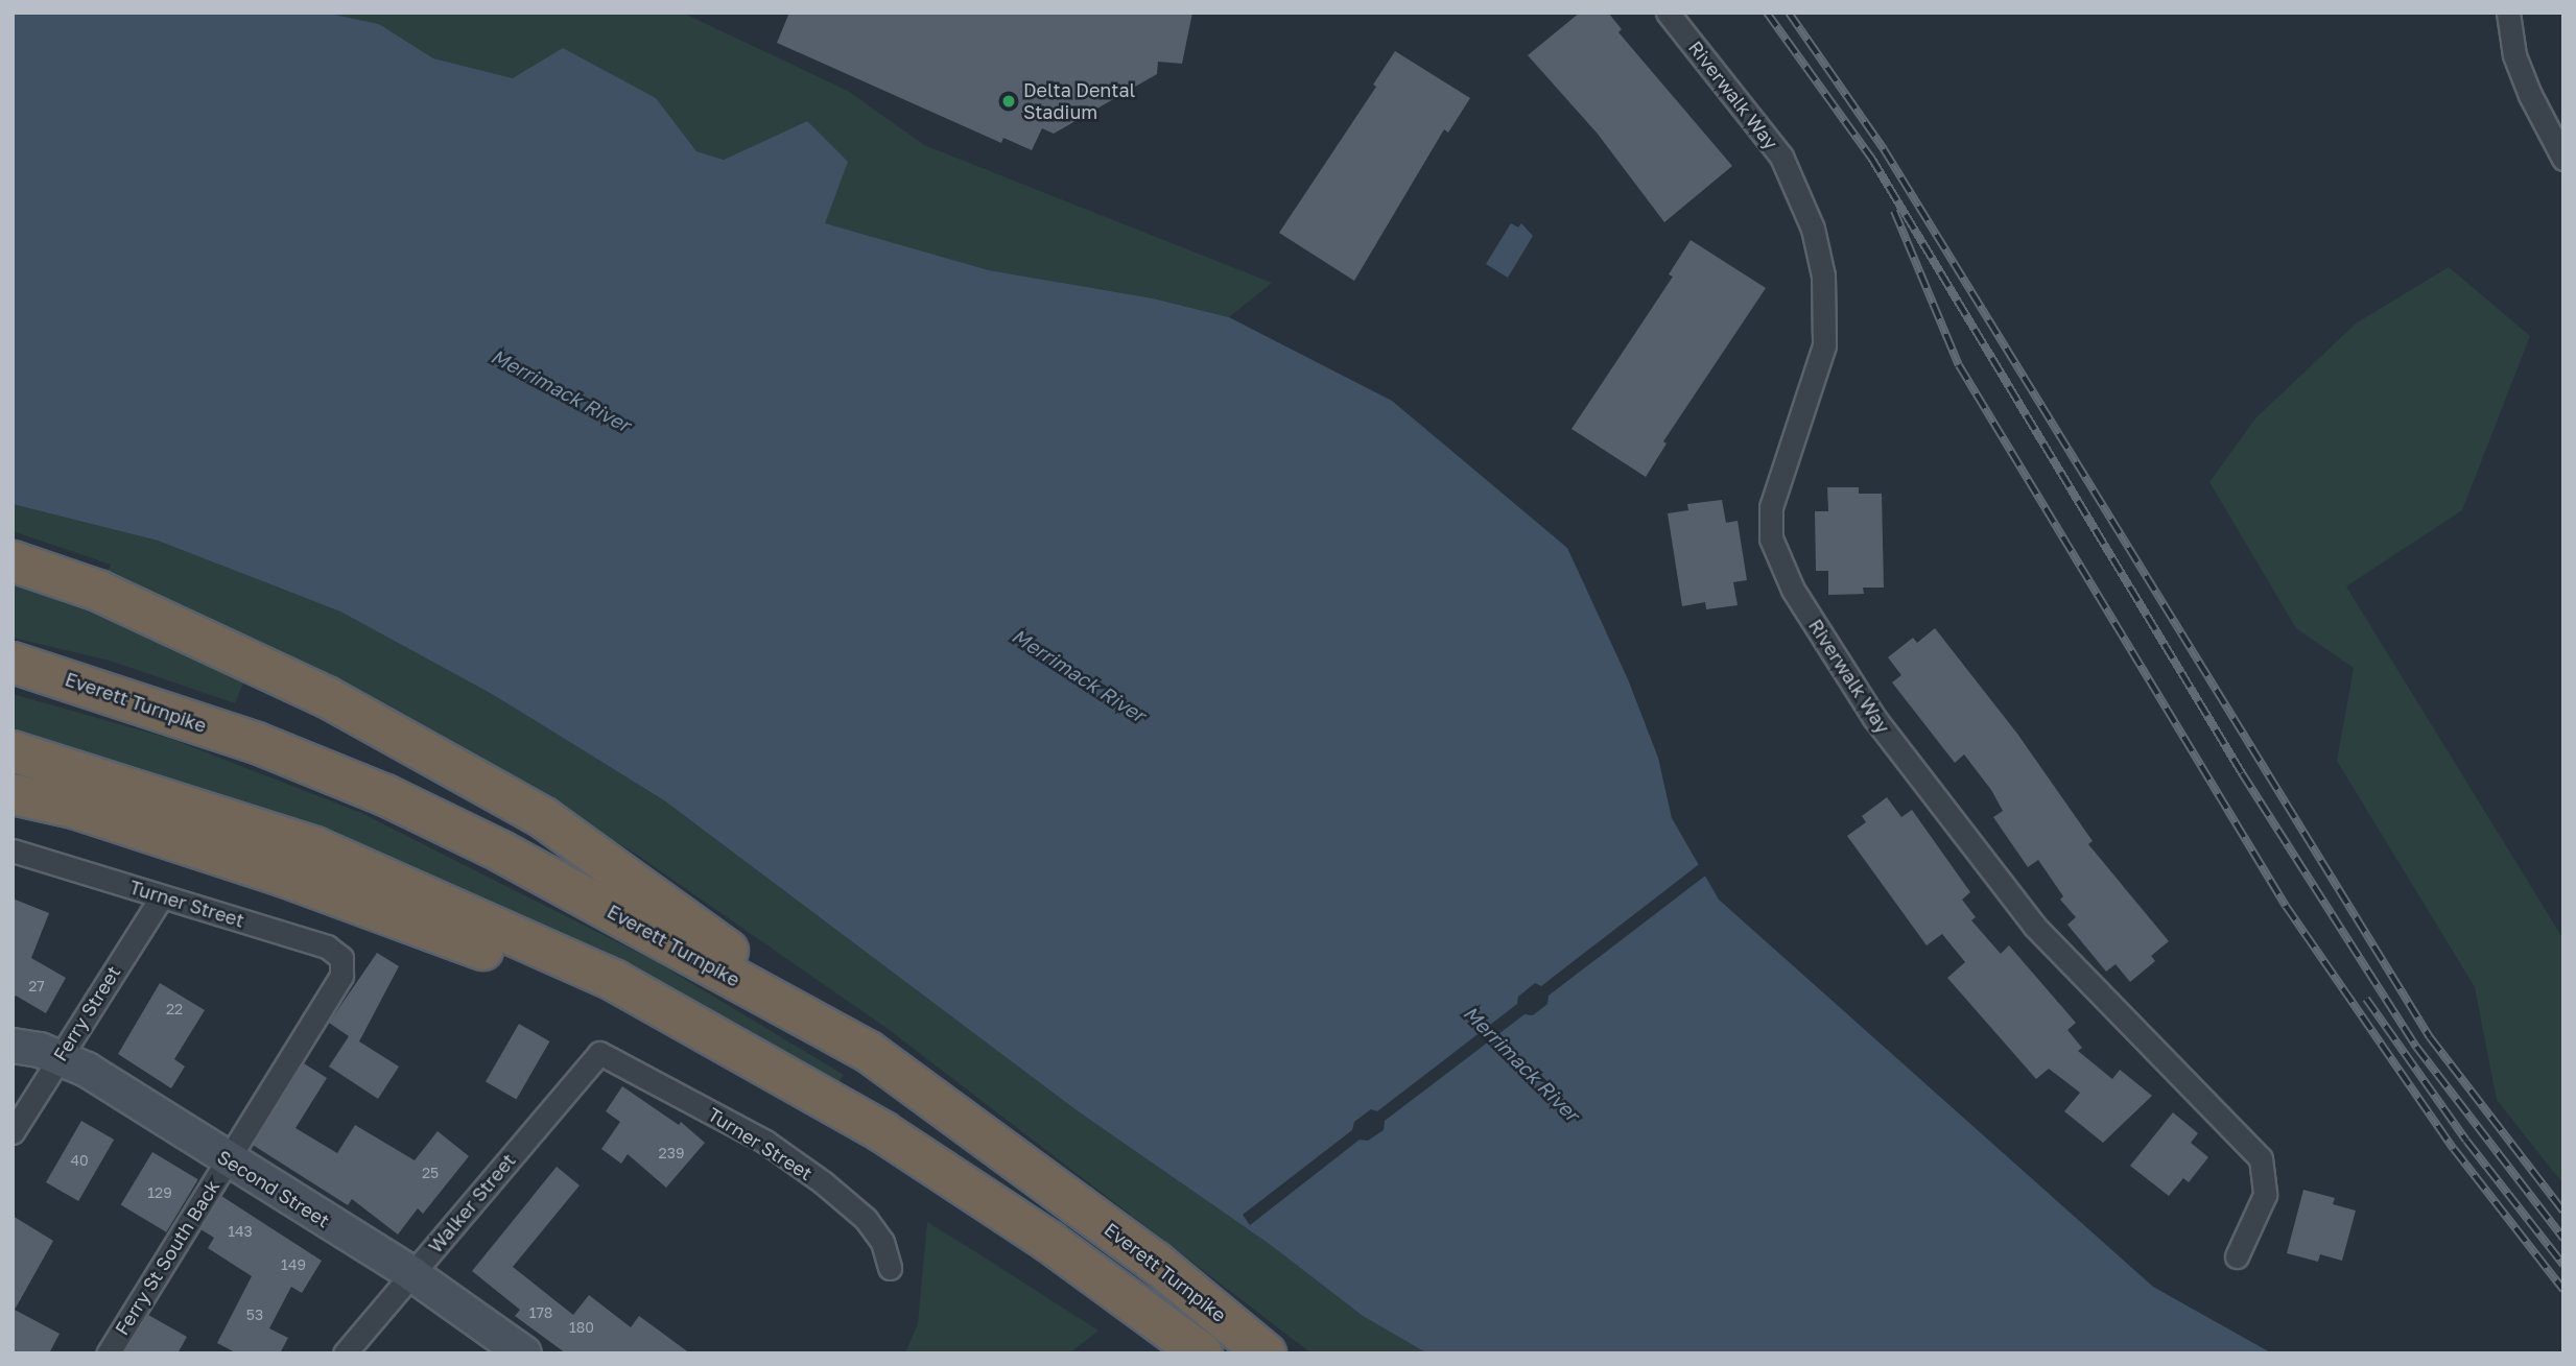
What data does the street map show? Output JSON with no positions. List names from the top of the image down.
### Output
{
  "streets": {
    "highway": ["Everett Turnpike"],
    "main road": ["Second Street"],
    "street": [
      "Riverwalk Way",
      "Turner Street",
      "Ferry Street",
      "Walker Street",
      "Ferry St South Back"
    ]
  },
  "crossings": [
    ["Turner Street", "Ferry Street"],
    ["Turner Street", "Walker Street"],
    ["Turner Street", "Ferry St South Back"],
    ["Ferry Street", "Second Street"],
    ["Second Street", "Walker Street"],
    ["Second Street", "Ferry St South Back"]
  ],
  "water": ["Merrimack River"],
  "places": ["Delta Dental Stadium"],
  "house_numbers": [
    "27",
    "22",
    "239",
    "40",
    "25",
    "129",
    "143",
    "149",
    "178",
    "53",
    "180"
  ]
}
